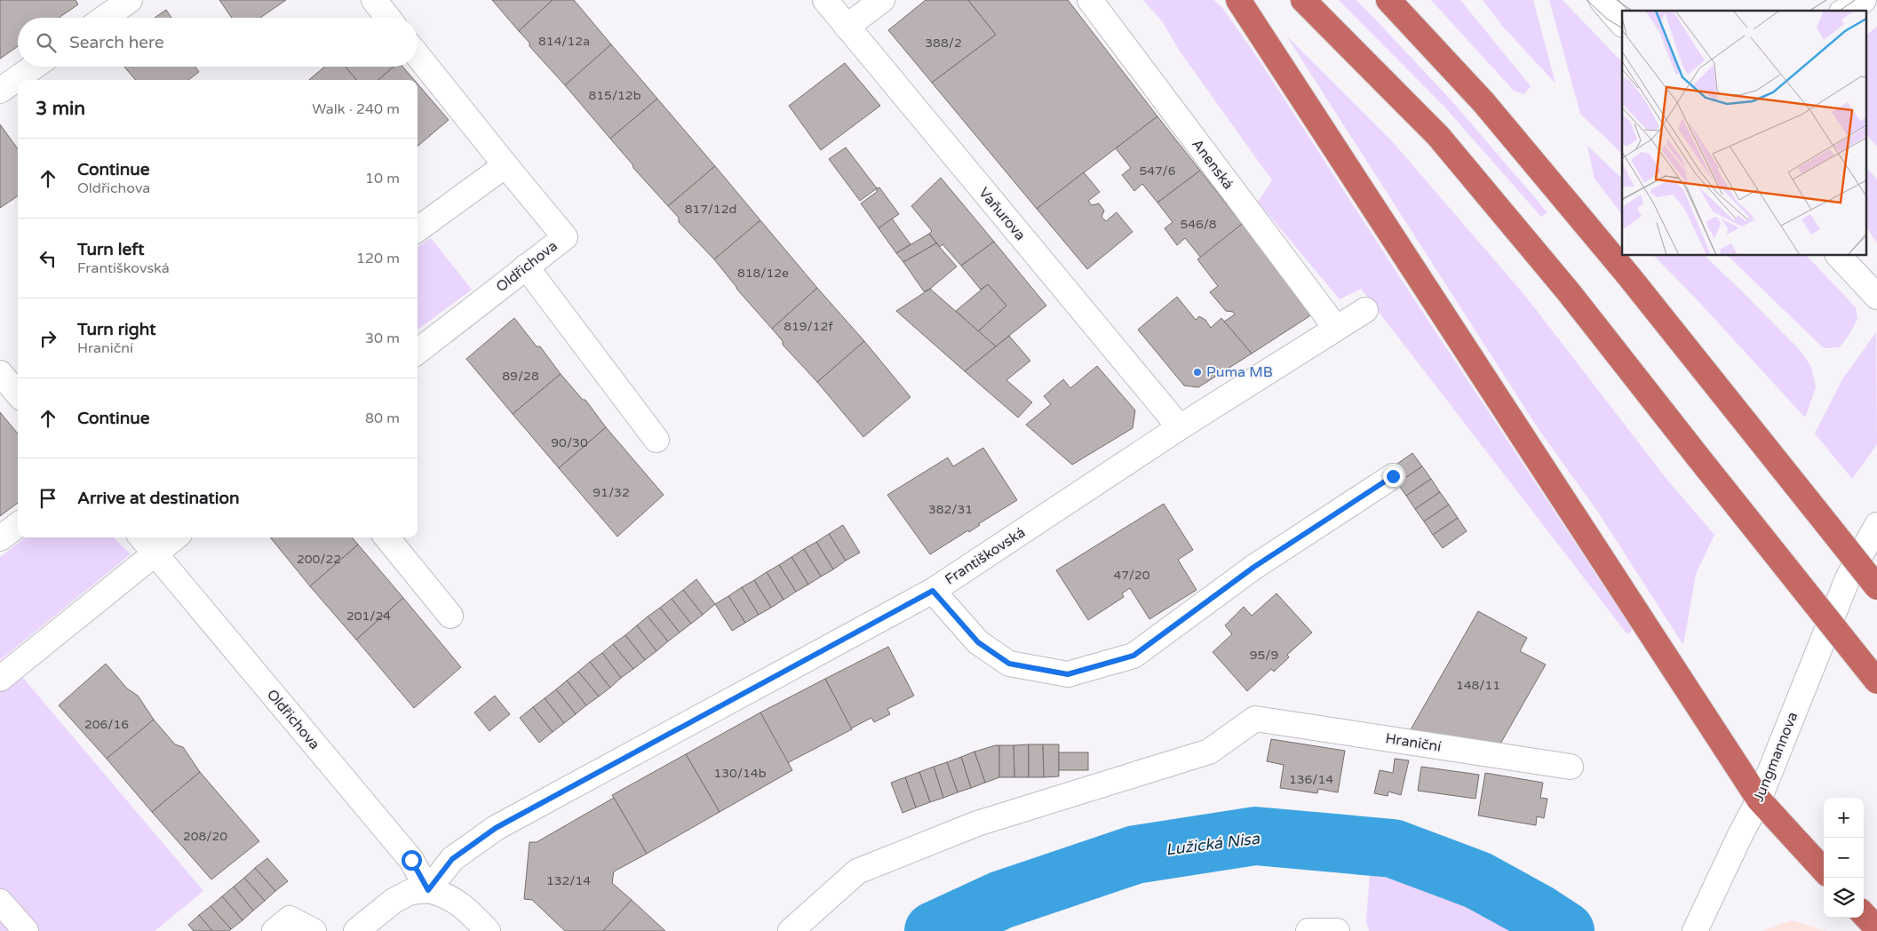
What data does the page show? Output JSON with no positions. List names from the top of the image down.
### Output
{
  "streets": {
    "street": [
      "Anenská",
      "Vaňurova",
      "Oldřichova",
      "Františkovská",
      "Hraniční",
      "Jungmannova"
    ]
  },
  "crossings": [
    ["Anenská", "Františkovská"],
    ["Vaňurova", "Františkovská"],
    ["Oldřichova", "Františkovská"]
  ],
  "water": ["Lužická Nisa"],
  "places": ["Puma MB"],
  "house_numbers": [
    "814/12a",
    "388/2",
    "815/12b",
    "547/6",
    "817/12d",
    "546/8",
    "818/12e",
    "819/12f",
    "89/28",
    "90/30",
    "91/32",
    "382/31",
    "200/22",
    "47/20",
    "201/24",
    "95/9",
    "148/11",
    "206/16",
    "130/14b",
    "136/14",
    "208/20",
    "132/14"
  ],
  "page": {
    "search": "Search here",
    "heading": ["3 min", "Walk · 240 m"],
    "list": [
      ["Continue", "Oldřichova", "10 m"],
      ["Turn left", "Františkovská", "120 m"],
      ["Turn right", "Hraniční", "30 m"],
      ["Continue", "80 m"],
      "Arrive at destination"
    ],
    "map_buttons": ["+", "−"]
  }
}
